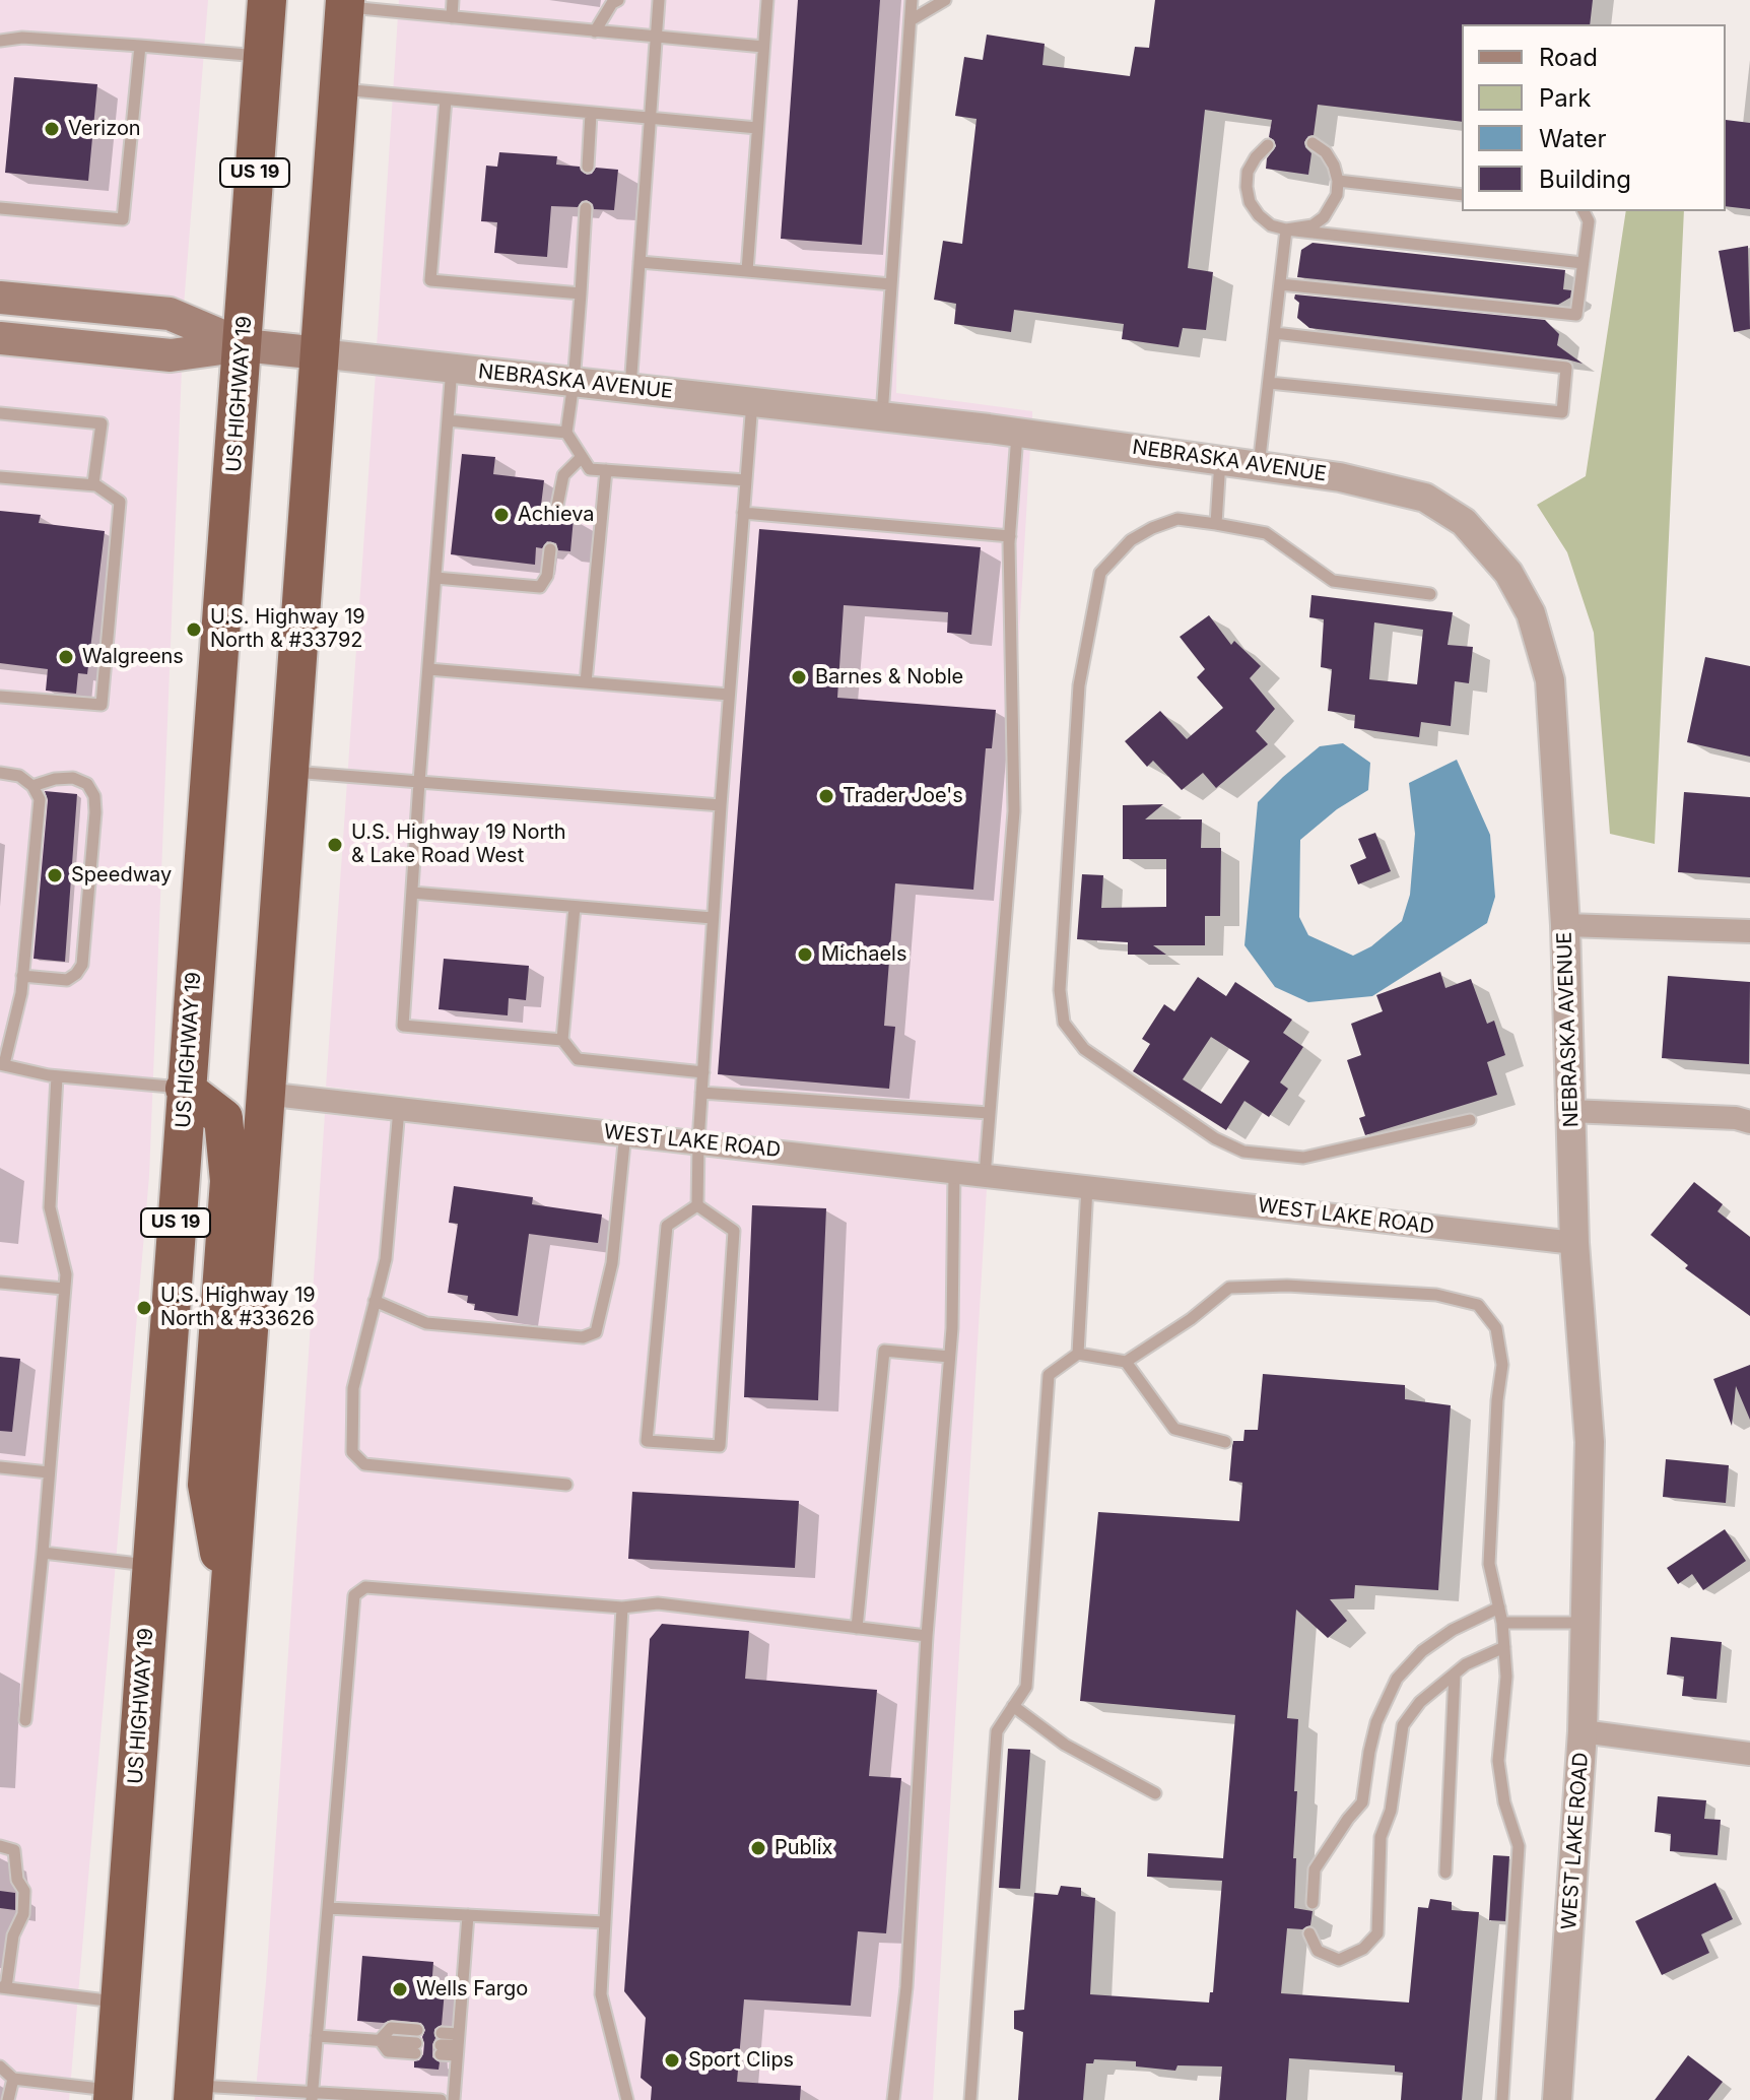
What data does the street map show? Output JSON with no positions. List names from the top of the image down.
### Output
{
  "streets": {
    "highway": ["US 19", "US HIGHWAY 19"],
    "main road": ["NEBRASKA AVENUE"],
    "street": ["WEST LAKE ROAD"]
  },
  "crossings": [
    ["NEBRASKA AVENUE", "US HIGHWAY 19"],
    ["NEBRASKA AVENUE", "WEST LAKE ROAD"]
  ],
  "places": [
    "Verizon",
    "Achieva",
    "U.S. Highway 19 North & #33792",
    "Walgreens",
    "Barnes & Noble",
    "Trader Joe's",
    "U.S. Highway 19 North & Lake Road West",
    "Speedway",
    "Michaels",
    "U.S. Highway 19 North & #33626",
    "Publix",
    "Wells Fargo",
    "Sport Clips"
  ],
  "legend": [
    "Road",
    "Park",
    "Water",
    "Building"
  ]
}
